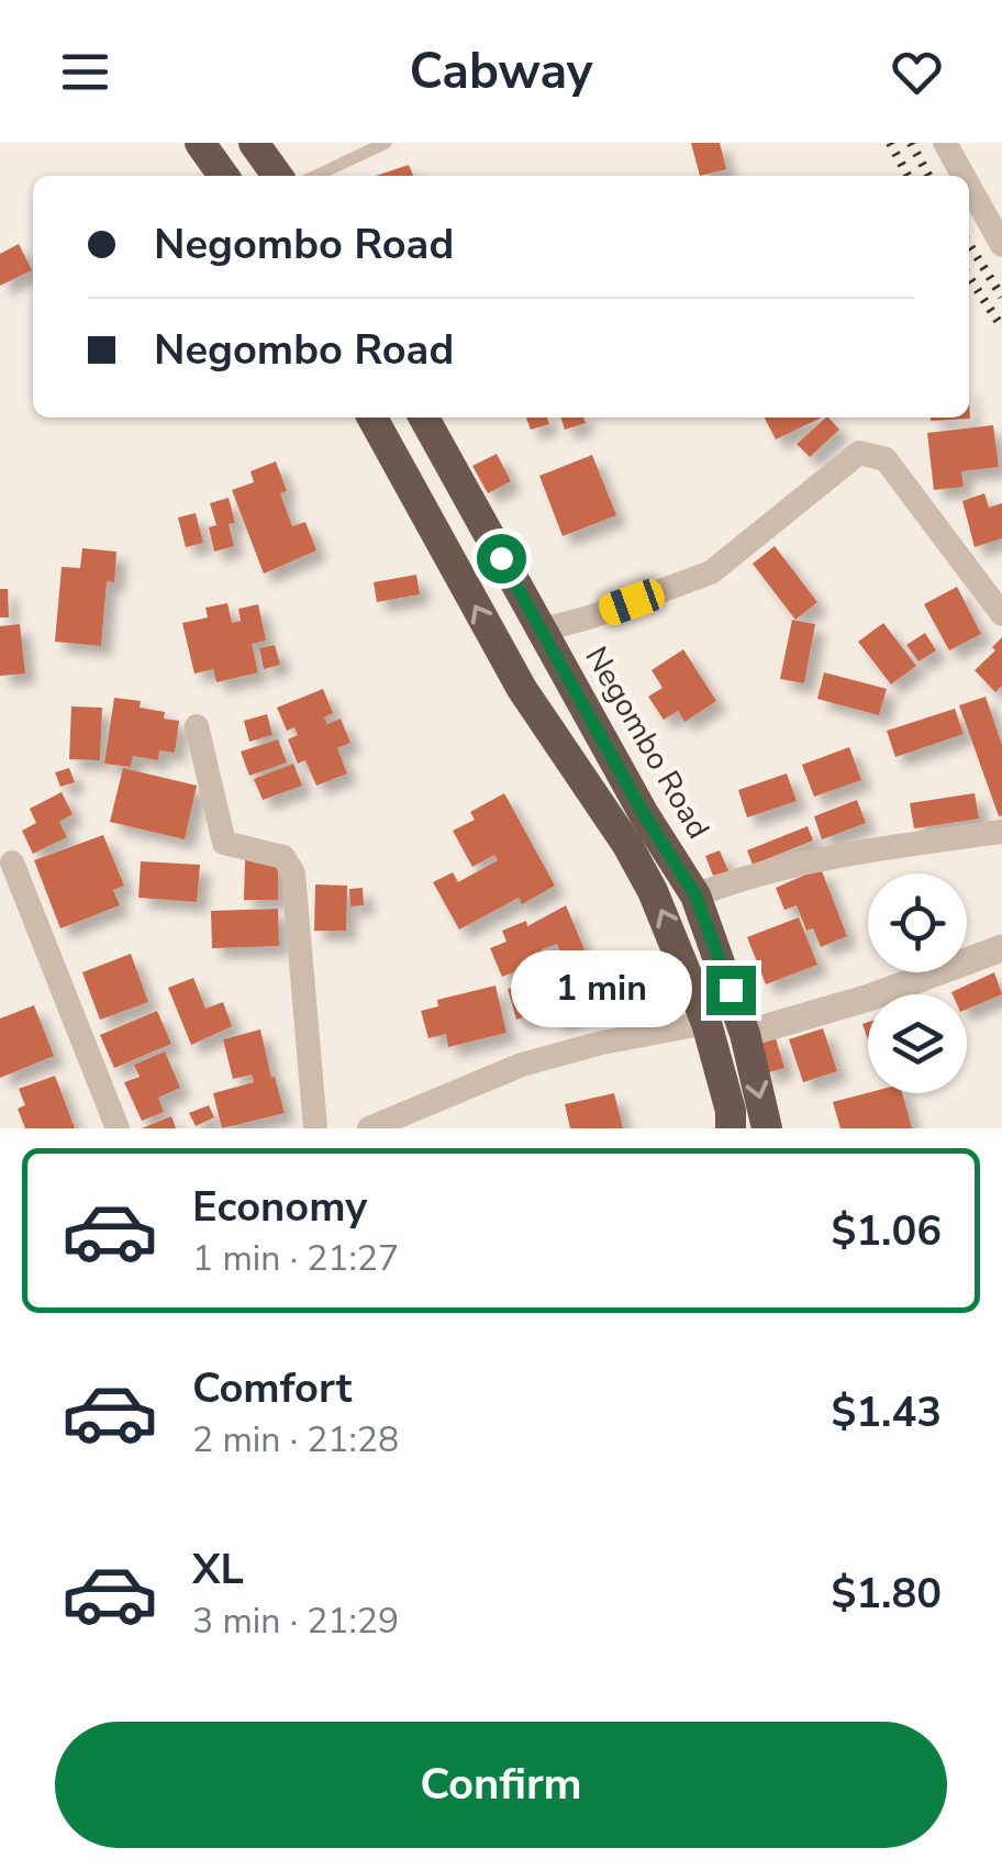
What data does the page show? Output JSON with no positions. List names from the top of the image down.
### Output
{
  "streets": {
    "highway": ["Negombo Road"]
  },
  "page": {
    "header": "Cabway",
    "banner": ["Negombo Road", "Negombo Road"],
    "bubble": "1 min",
    "list": [
      {
        "name": "Economy",
        "note": "1 min · 21:27",
        "value": "$1.06"
      },
      {
        "name": "Comfort",
        "note": "2 min · 21:28",
        "value": "$1.43"
      },
      {
        "name": "XL",
        "note": "3 min · 21:29",
        "value": "$1.80"
      }
    ],
    "buttons": "Confirm"
  }
}
